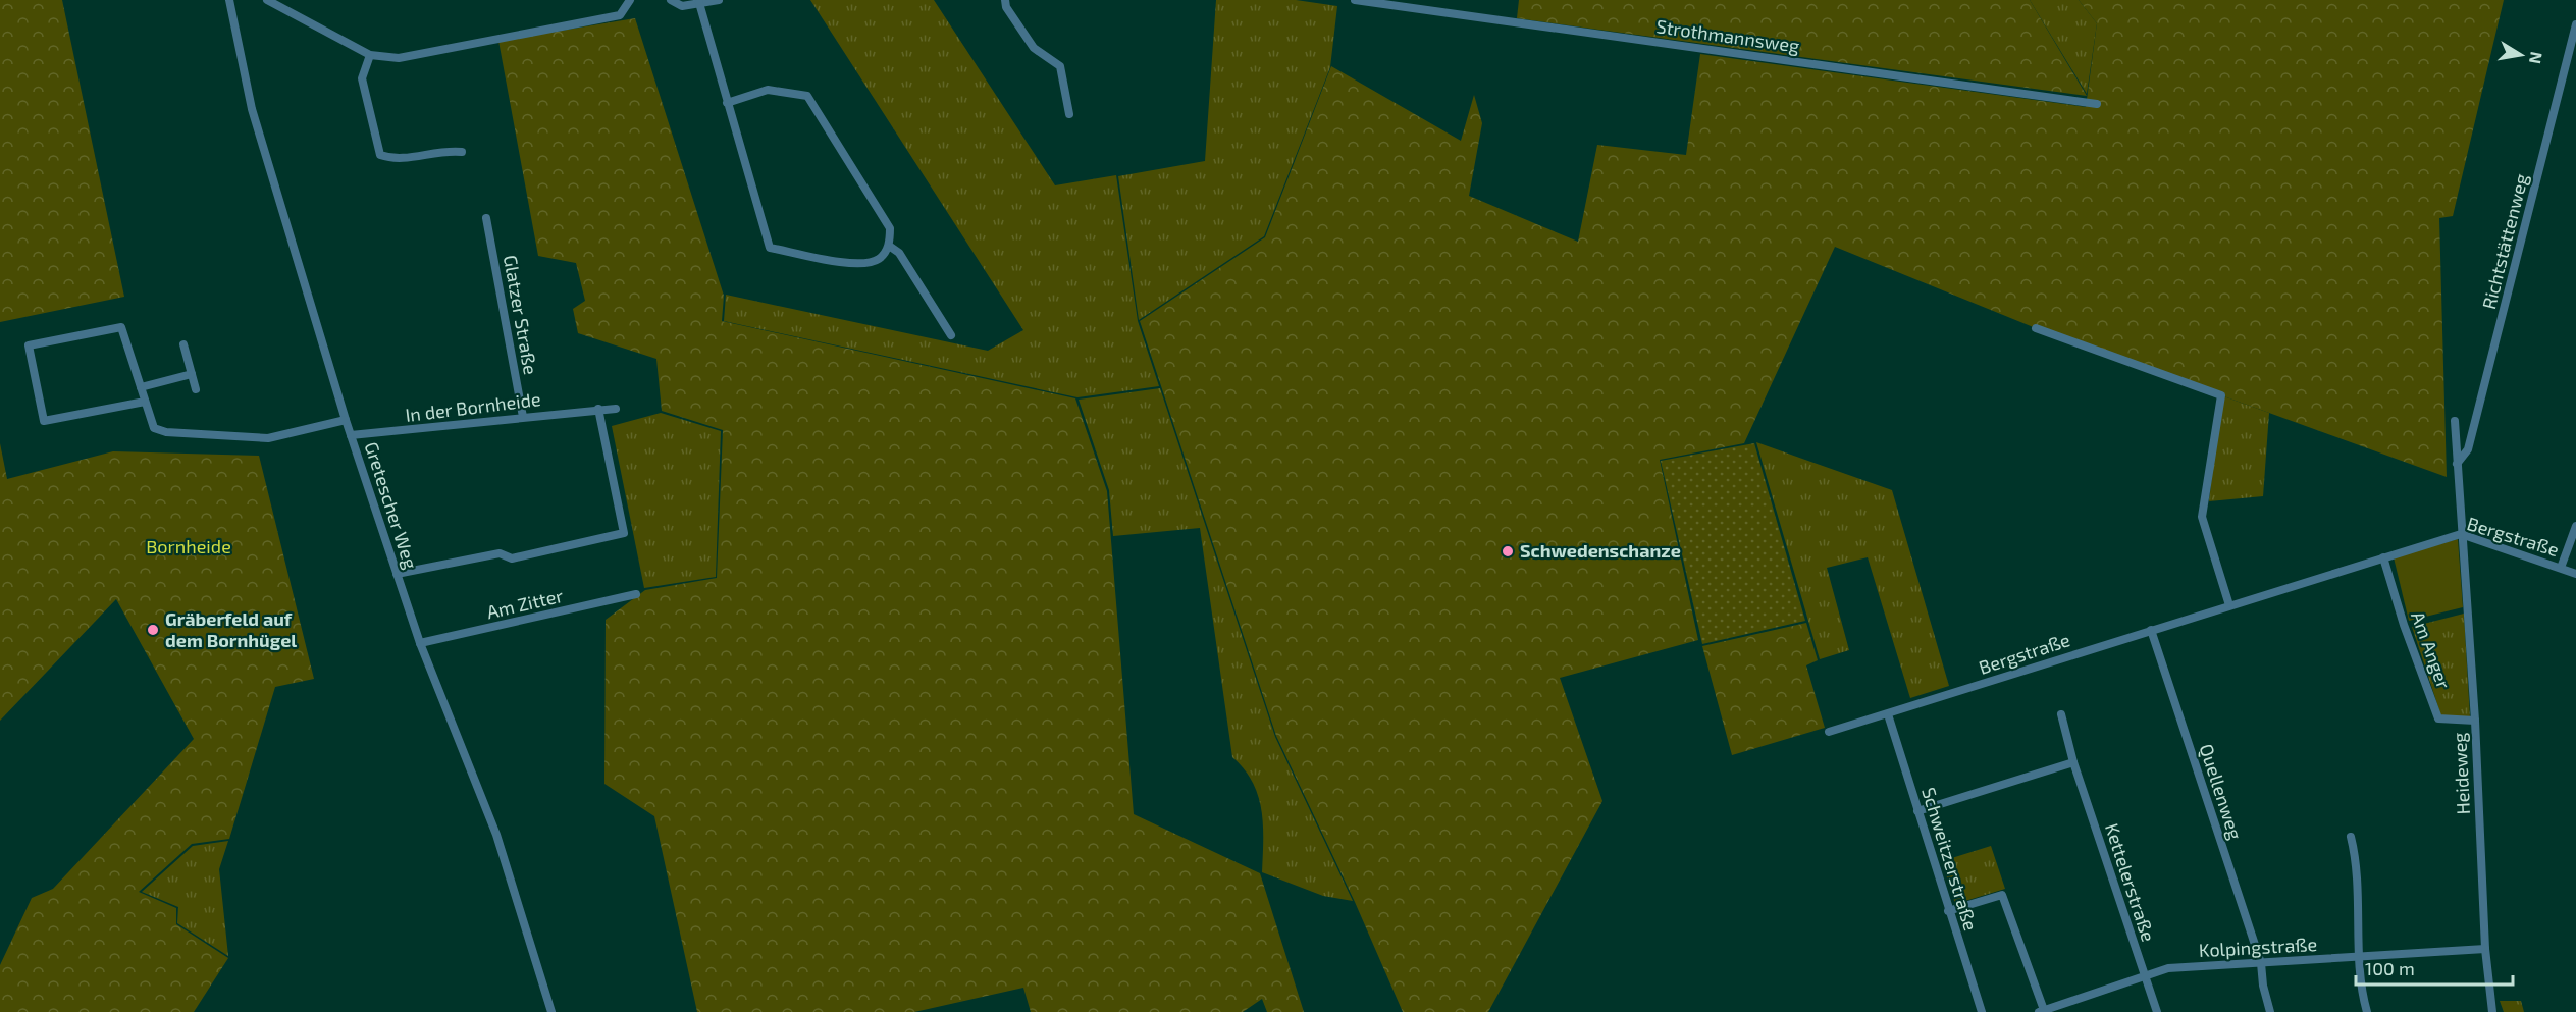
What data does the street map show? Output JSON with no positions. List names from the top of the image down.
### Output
{
  "streets": {
    "street": [
      "Strothmannsweg",
      "Richtstättenweg",
      "Glatzer Straße",
      "In der Bornheide",
      "Gretescher Weg",
      "Bergstraße",
      "Am Zitter",
      "Am Anger",
      "Heideweg",
      "Quellenweg",
      "Schweitzerstraße",
      "Kettelerstraße",
      "Kolpingstraße"
    ]
  },
  "crossings": [
    ["Glatzer Straße", "In der Bornheide"],
    ["In der Bornheide", "Gretescher Weg"],
    ["Gretescher Weg", "Am Zitter"],
    ["Bergstraße", "Am Anger"],
    ["Bergstraße", "Heideweg"],
    ["Bergstraße", "Quellenweg"],
    ["Bergstraße", "Schweitzerstraße"],
    ["Am Anger", "Heideweg"],
    ["Heideweg", "Kolpingstraße"],
    ["Quellenweg", "Kolpingstraße"],
    ["Kettelerstraße", "Kolpingstraße"]
  ],
  "parks": ["Bornheide"],
  "places": ["Schwedenschanze", "Gräberfeld auf dem Bornhügel"],
  "scale_bar": "100 m",
  "north": "right"
}
